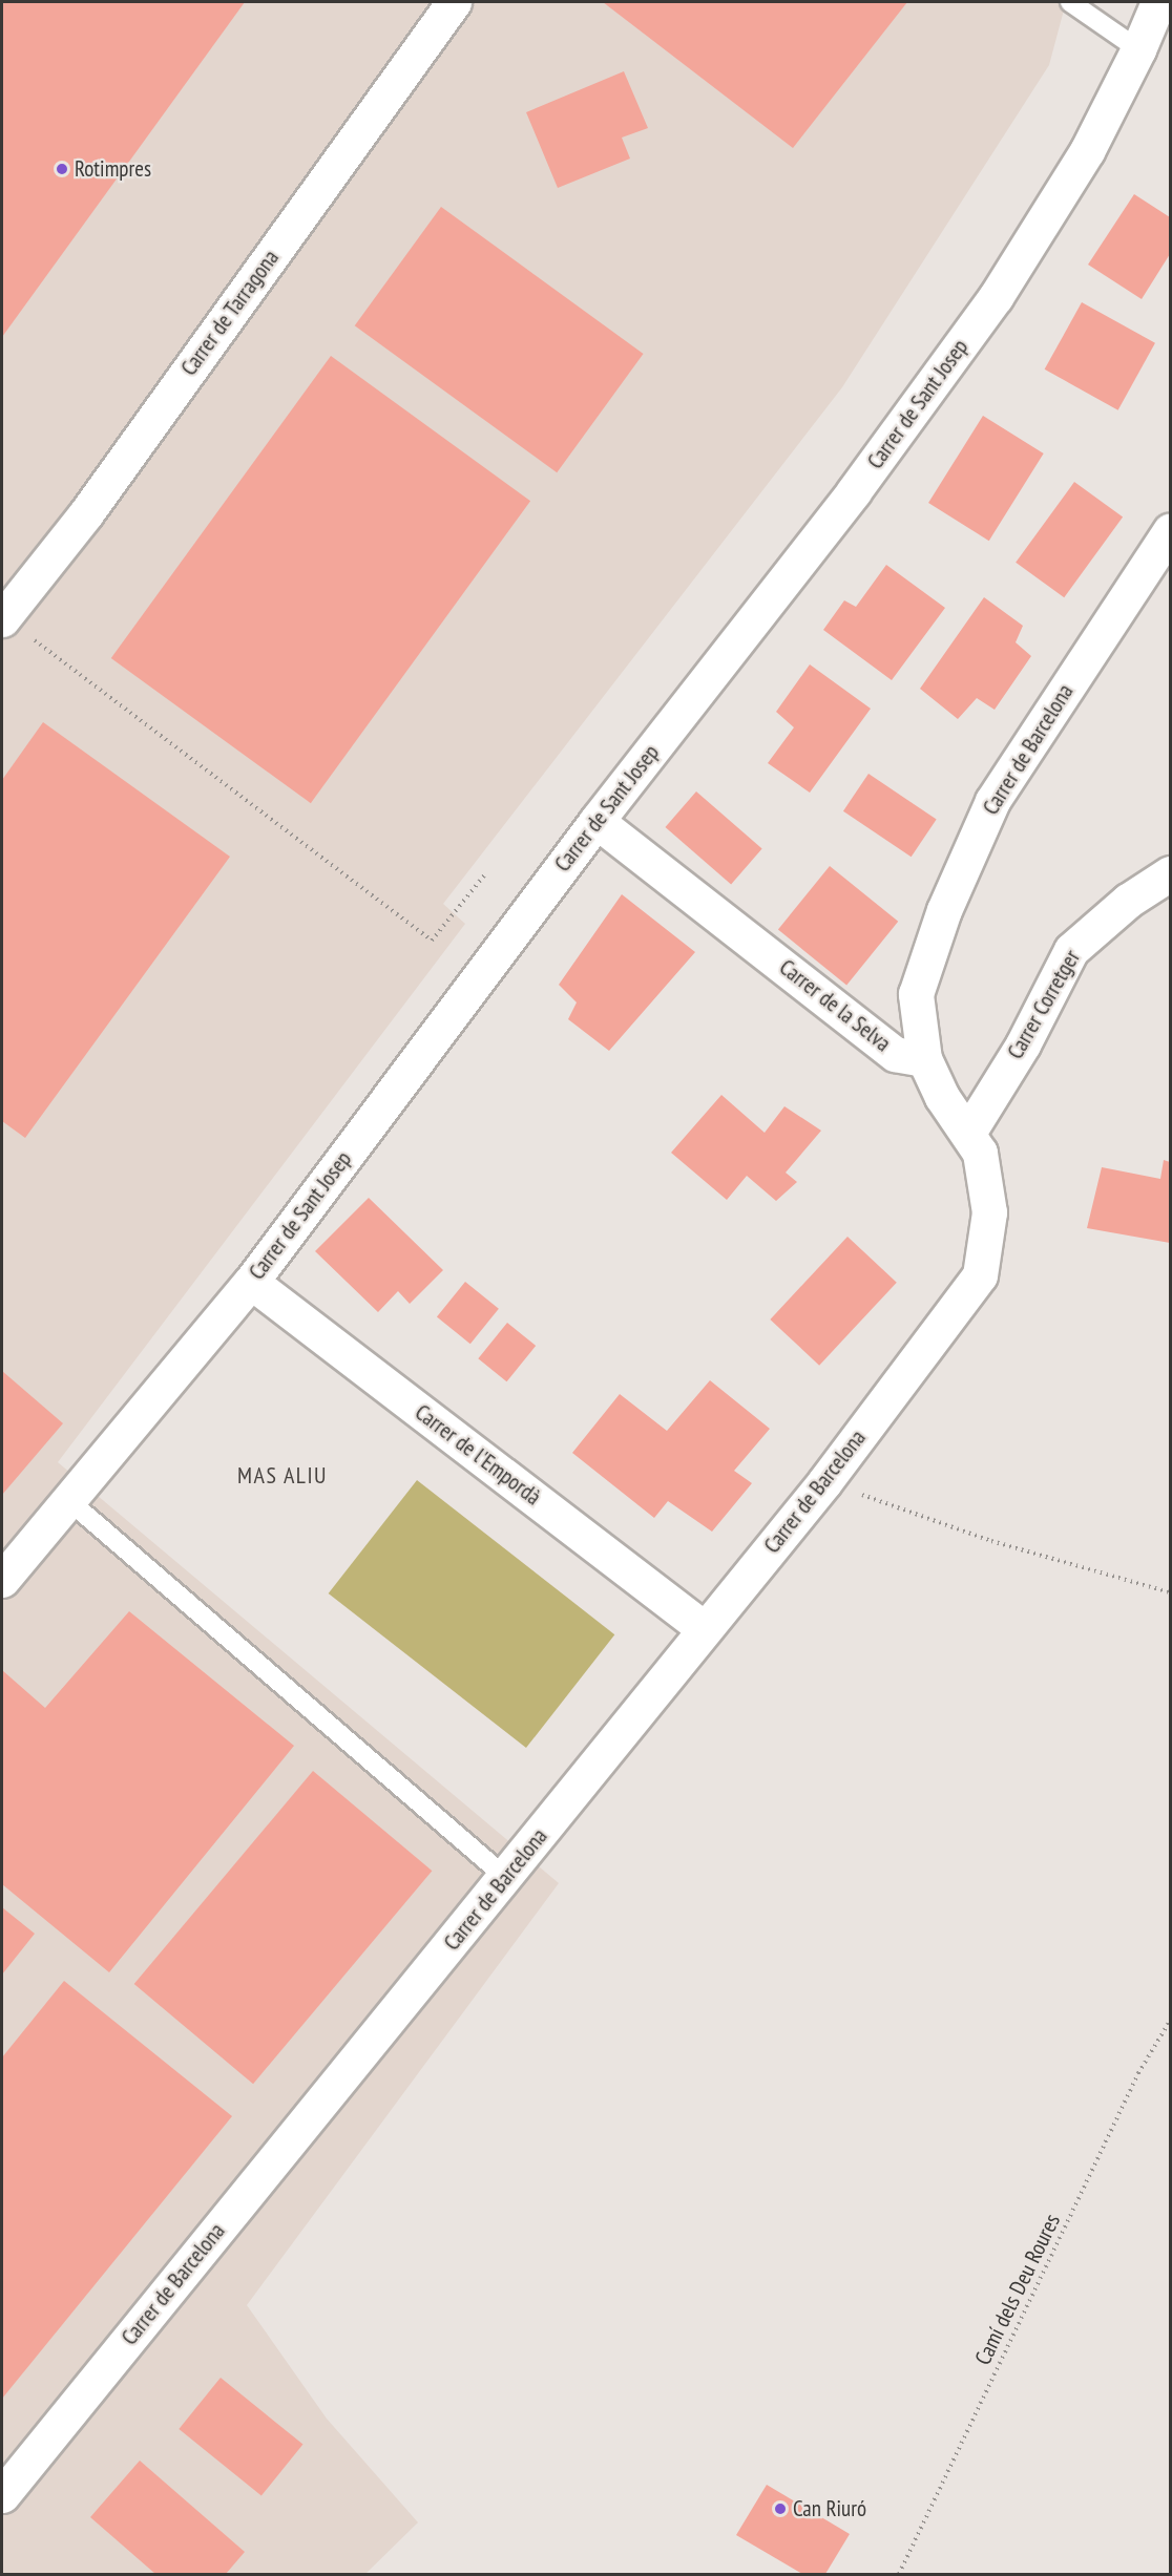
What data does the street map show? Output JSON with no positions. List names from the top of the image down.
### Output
{
  "streets": {
    "street": [
      "Carrer de Tarragona",
      "Carrer de Sant Josep",
      "Carrer de Barcelona",
      "Carrer Corretger",
      "Carrer de la Selva",
      "Carrer de l'Empordà"
    ],
    "path": ["Camí dels Deu Roures"]
  },
  "crossings": [
    ["Carrer de Sant Josep", "Carrer de la Selva"],
    ["Carrer de Sant Josep", "Carrer de l'Empordà"],
    ["Carrer de Barcelona", "Carrer Corretger"],
    ["Carrer de Barcelona", "Carrer de la Selva"],
    ["Carrer de Barcelona", "Carrer de l'Empordà"]
  ],
  "districts": ["MAS ALIU"],
  "places": ["Rotimpres", "Can Riuró"]
}
